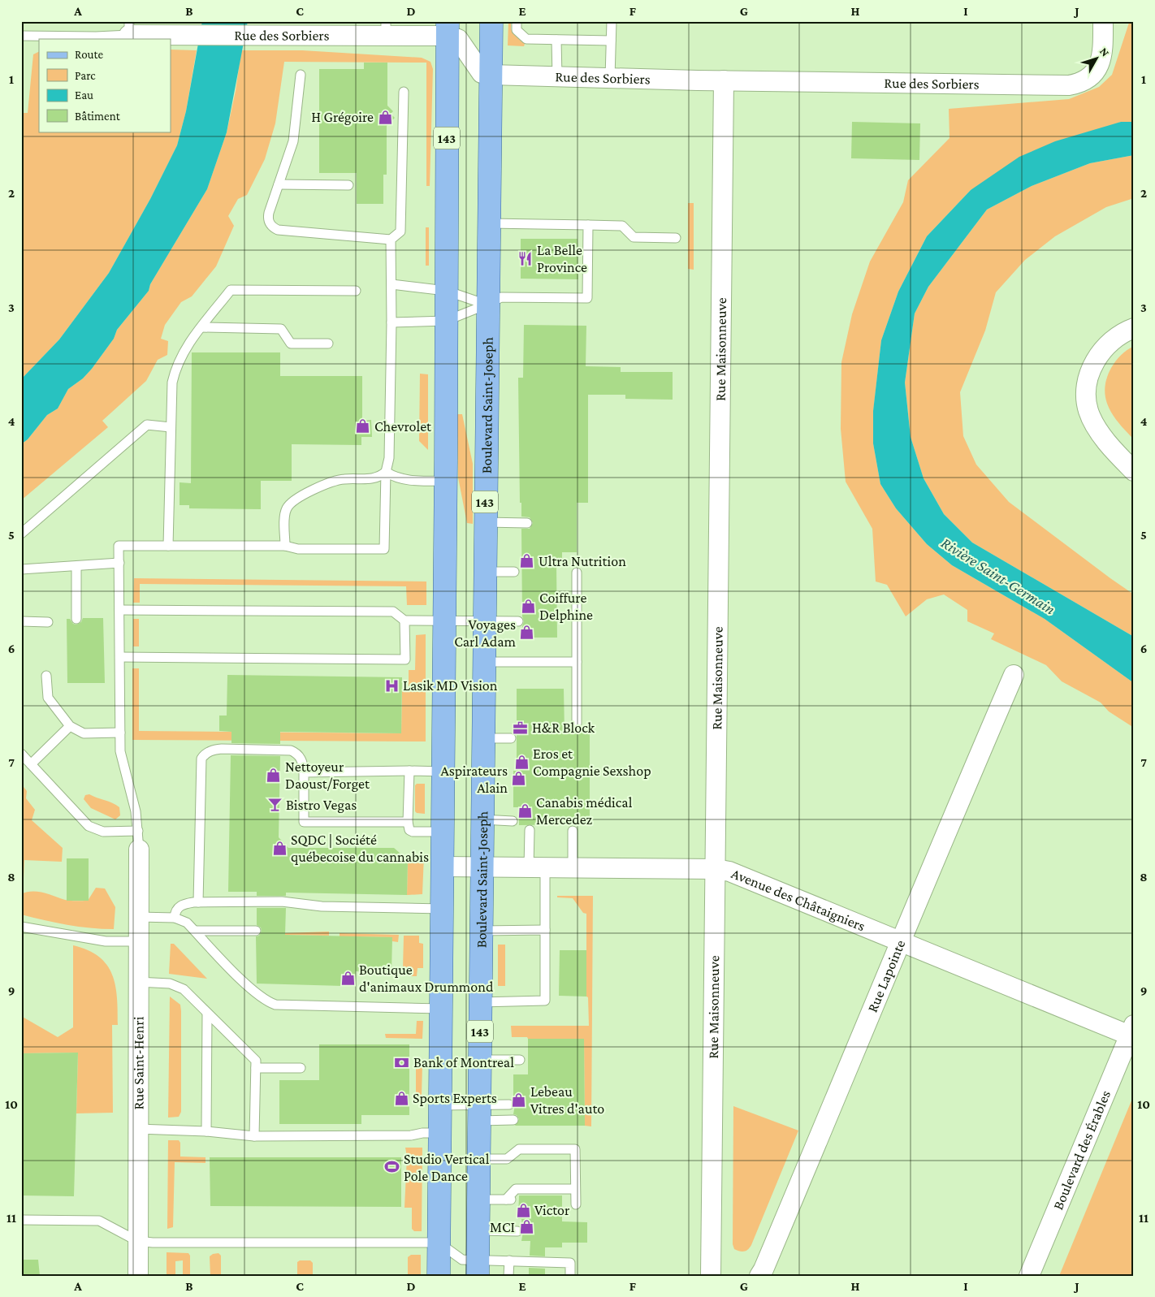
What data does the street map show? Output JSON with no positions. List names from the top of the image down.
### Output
{
  "streets": {
    "main road": ["143", "Boulevard Saint-Joseph"],
    "street": [
      "Rue des Sorbiers",
      "Rue Maisonneuve",
      "Avenue des Châtaigniers",
      "Rue Lapointe",
      "Rue Saint-Henri",
      "Boulevard des Érables"
    ]
  },
  "crossings": [
    ["Rue des Sorbiers", "143"],
    ["Rue des Sorbiers", "Rue Maisonneuve"],
    ["Rue des Sorbiers", "Boulevard Saint-Joseph"],
    ["143", "Avenue des Châtaigniers"],
    ["Rue Maisonneuve", "Avenue des Châtaigniers"],
    ["Boulevard Saint-Joseph", "Avenue des Châtaigniers"],
    ["Avenue des Châtaigniers", "Rue Lapointe"],
    ["Avenue des Châtaigniers", "Boulevard des Érables"]
  ],
  "water": ["Rivière Saint-Germain"],
  "places": {
    "shop": [
      "H Grégoire",
      "Chevrolet",
      "Ultra Nutrition",
      "Coiffure Delphine",
      "Voyages Carl Adam",
      "Eros et Compagnie Sexshop",
      "Nettoyeur Daoust/Forget",
      "Aspirateurs Alain",
      "Canabis médical Mercedez",
      "SQDC | Société québecoise du cannabis",
      "Boutique d'animaux Drummond",
      "Sports Experts",
      "Lebeau Vitres d'auto",
      "Victor",
      "MCI"
    ],
    "restaurant": ["La Belle Province"],
    "hospital": ["Lasik MD Vision"],
    "office": ["H&R Block"],
    "bar": ["Bistro Vegas"],
    "bank": ["Bank of Montreal"],
    "sports": ["Studio Vertical Pole Dance"]
  },
  "legend": [
    "Route",
    "Parc",
    "Eau",
    "Bâtiment"
  ],
  "north": "top right",
  "grid": {
    "columns": [
      "A",
      "B",
      "C",
      "D",
      "E",
      "F",
      "G",
      "H",
      "I",
      "J"
    ],
    "rows": [
      "1",
      "2",
      "3",
      "4",
      "5",
      "6",
      "7",
      "8",
      "9",
      "10",
      "11"
    ]
  }
}
